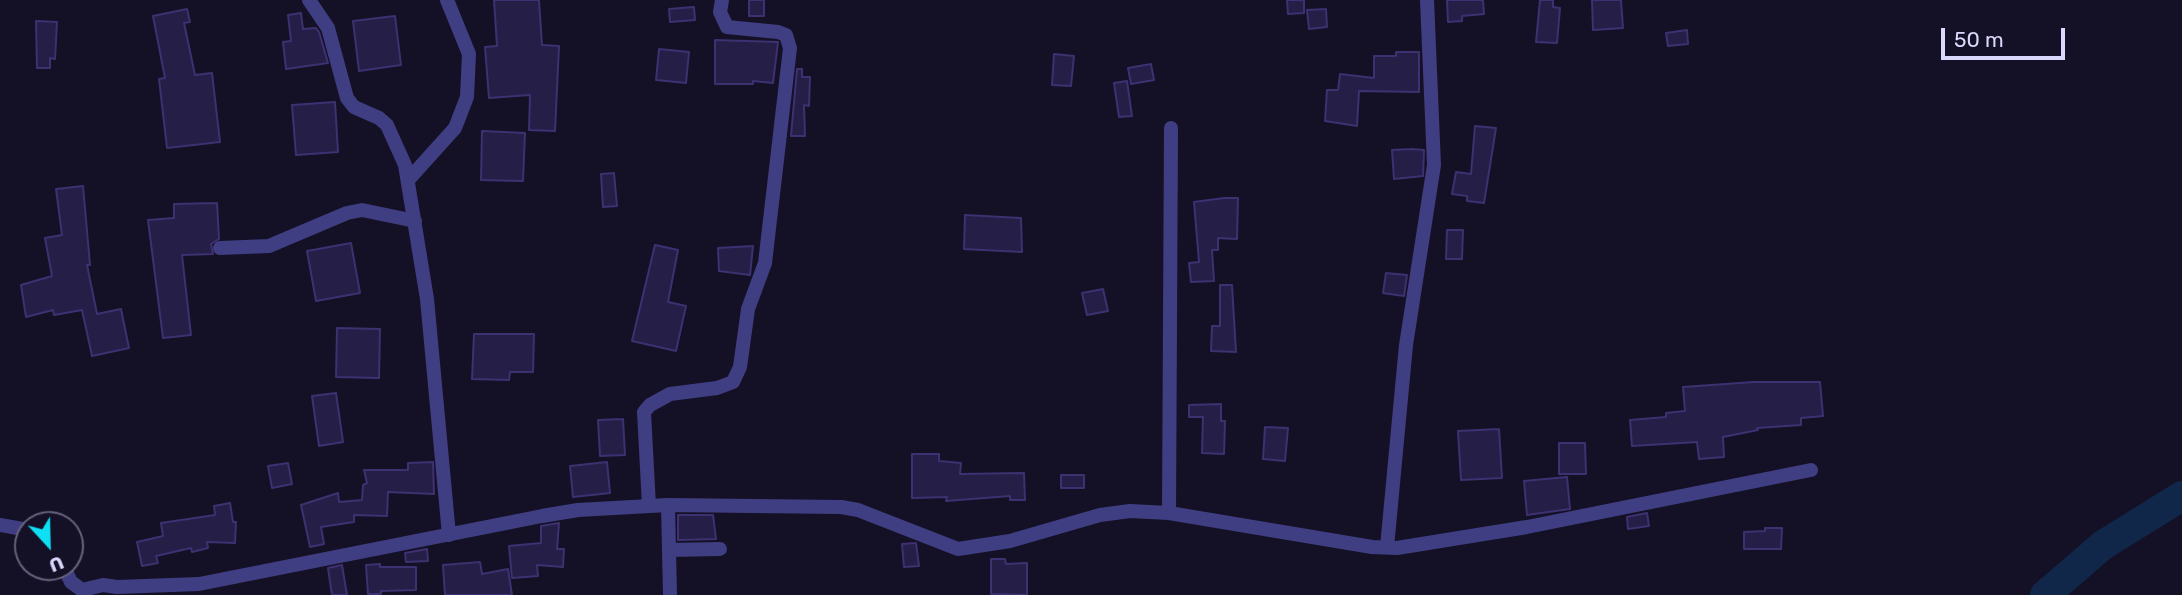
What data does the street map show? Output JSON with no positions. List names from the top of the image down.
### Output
{
  "scale_bar": "50 m",
  "north": "bottom"
}
